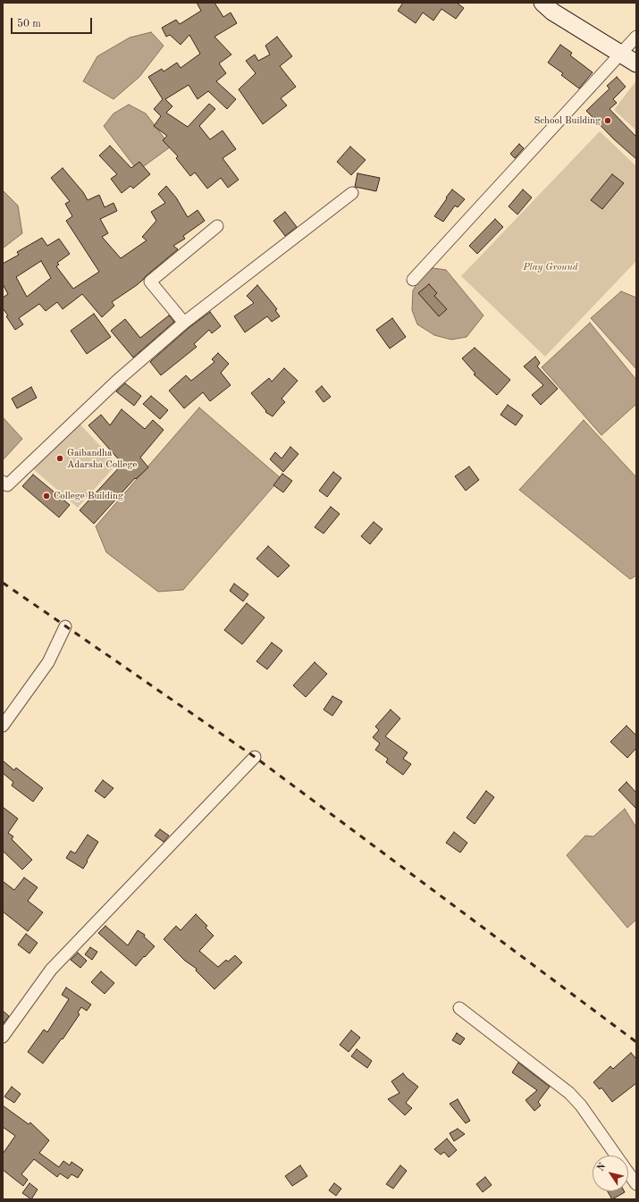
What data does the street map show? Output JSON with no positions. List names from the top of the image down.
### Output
{
  "parks": ["Play Ground"],
  "places": ["School Building", "Gaibandha Adarsha College", "College Building"],
  "scale_bar": "50 m",
  "north": "top left"
}
